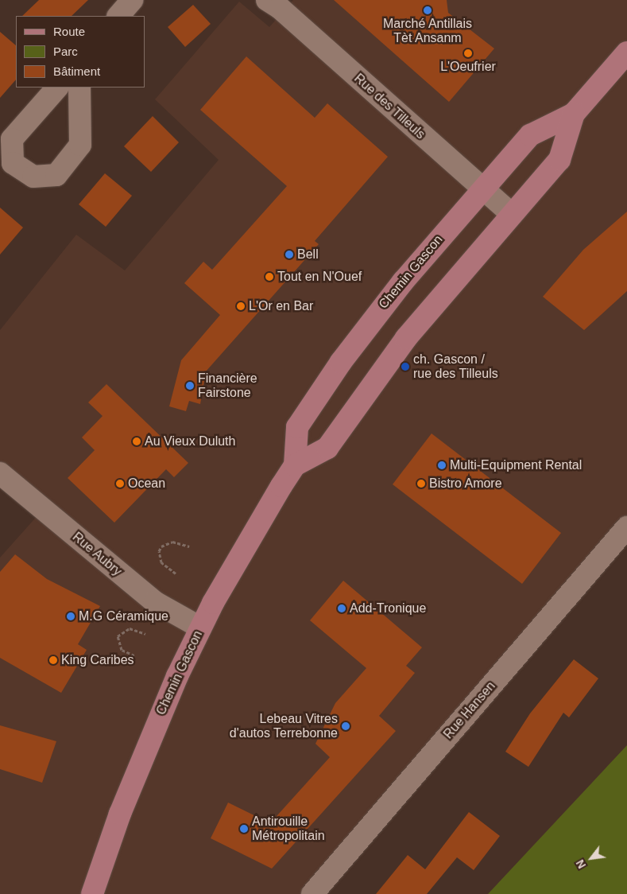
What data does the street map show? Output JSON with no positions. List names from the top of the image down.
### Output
{
  "streets": {
    "main road": ["Chemin Gascon"],
    "street": ["Rue des Tilleuls", "Rue Aubry", "Rue Hansen"]
  },
  "crossings": [
    ["Rue des Tilleuls", "Chemin Gascon"],
    ["Chemin Gascon", "Rue Aubry"]
  ],
  "places": [
    "Marché Antillais Tèt Ansanm",
    "L'Oeufrier",
    "Bell",
    "Tout en N'Ouef",
    "L'Or en Bar",
    "ch. Gascon / rue des Tilleuls",
    "Financière Fairstone",
    "Au Vieux Duluth",
    "Multi-Equipment Rental",
    "Ocean",
    "Bistro Amore",
    "Add-Tronique",
    "M.G Céramique",
    "King Caribes",
    "Lebeau Vitres d'autos Terrebonne",
    "Antirouille Métropolitain"
  ],
  "legend": ["Route", "Parc", "Bâtiment"],
  "north": "bottom left"
}
